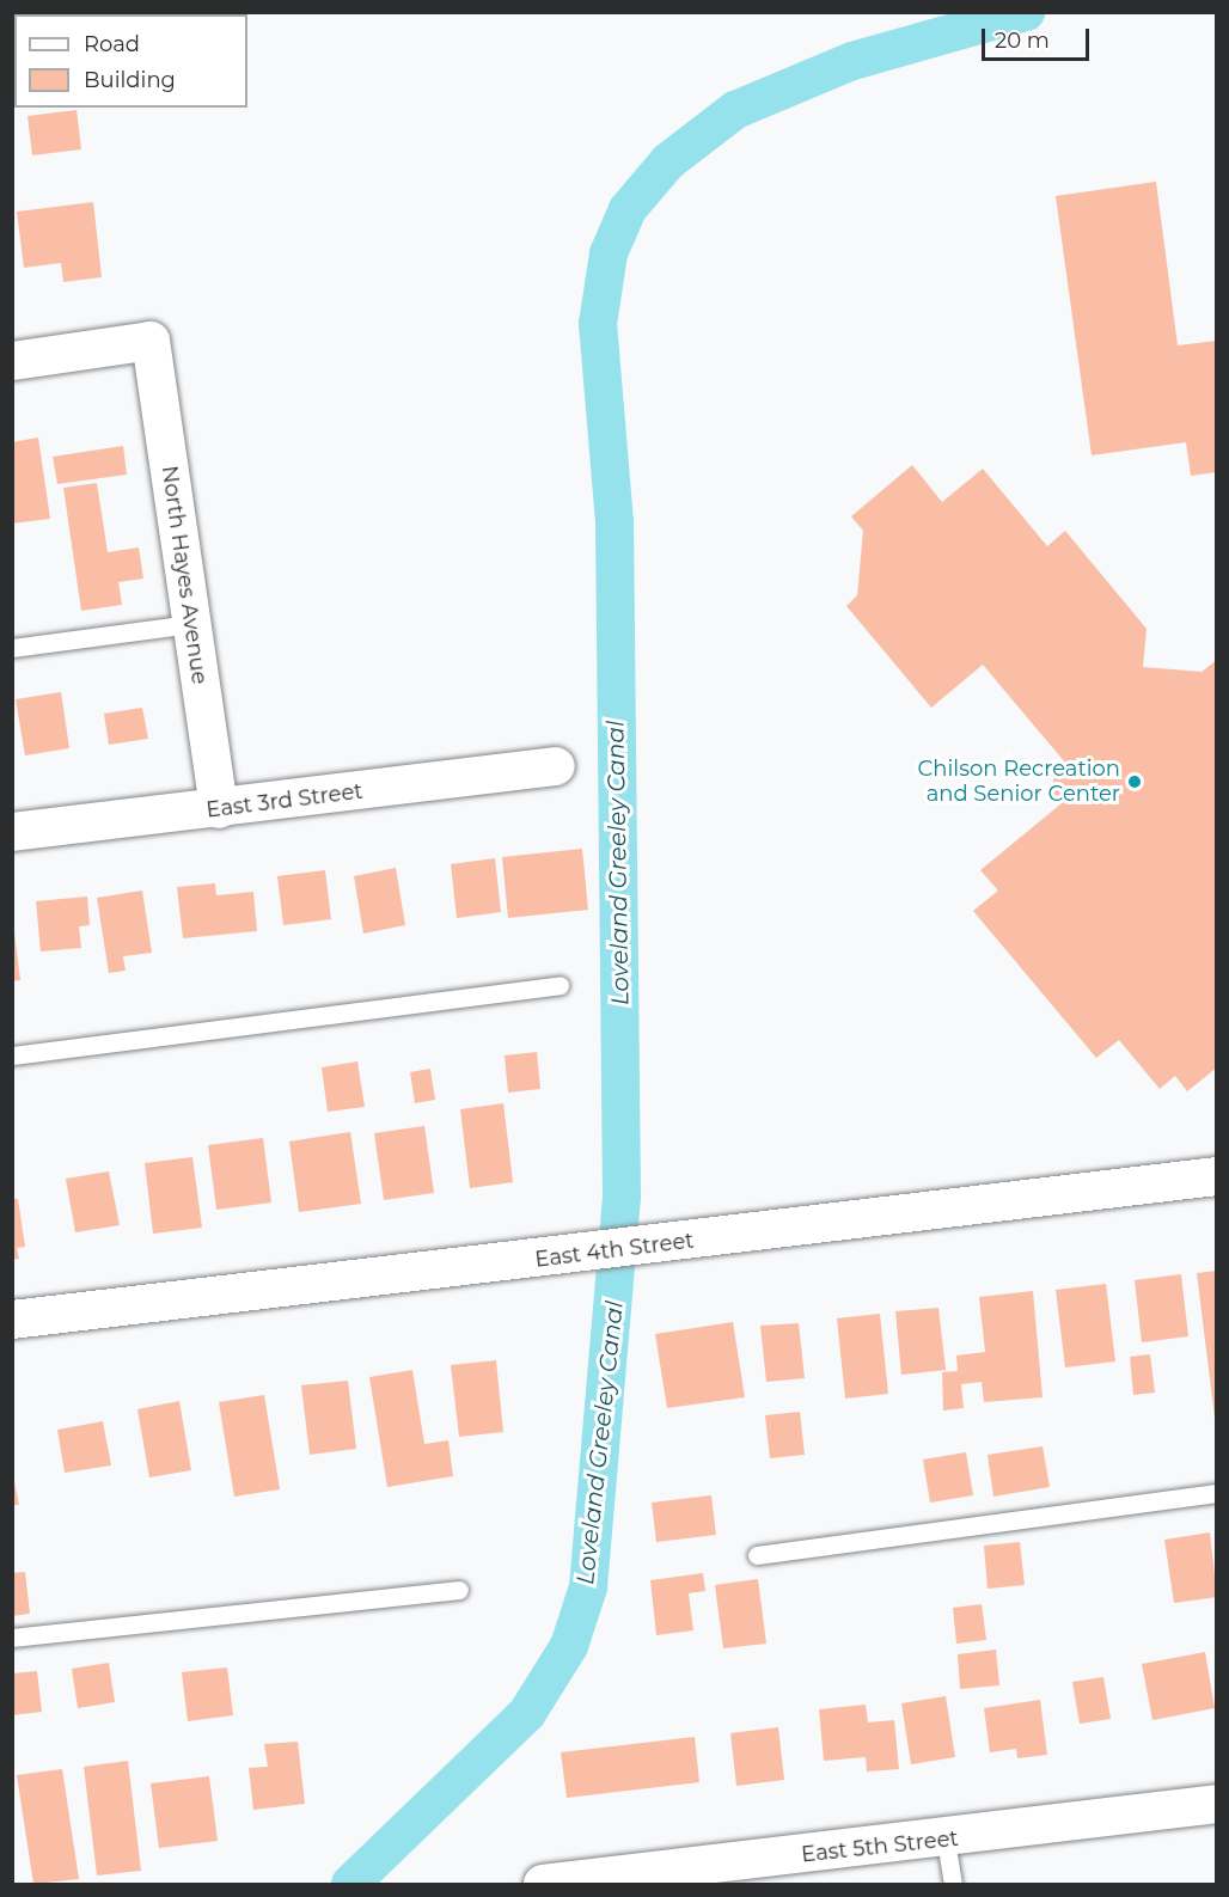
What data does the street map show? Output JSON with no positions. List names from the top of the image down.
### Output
{
  "streets": {
    "street": [
      "North Hayes Avenue",
      "East 3rd Street",
      "East 4th Street",
      "East 5th Street"
    ]
  },
  "crossings": [
    ["North Hayes Avenue", "East 3rd Street"]
  ],
  "water": ["Loveland Greeley Canal"],
  "places": ["Chilson Recreation and Senior Center"],
  "legend": ["Road", "Building"],
  "scale_bar": "20 m"
}
